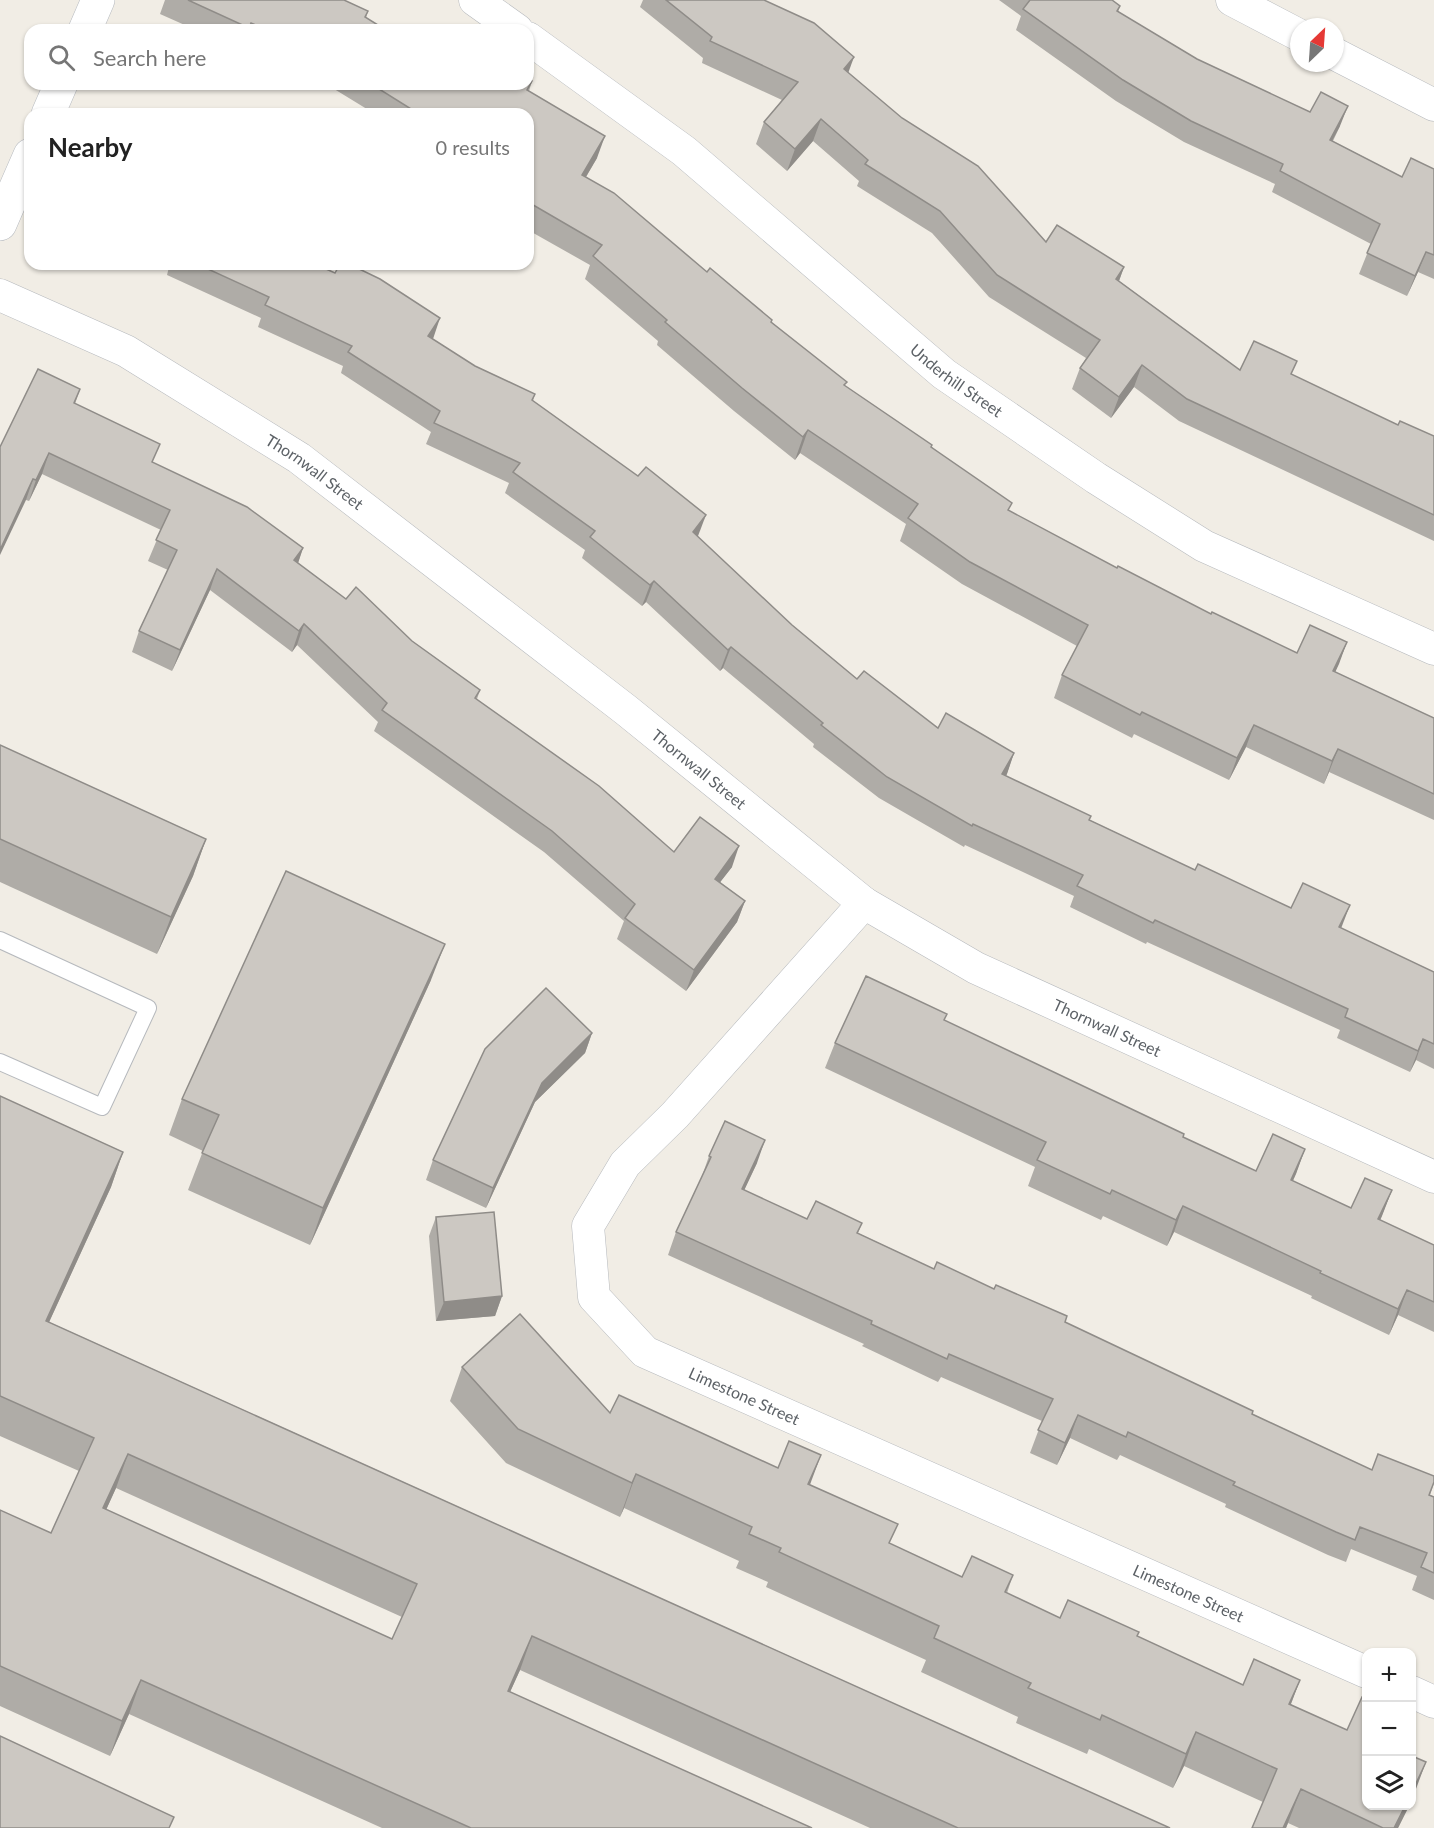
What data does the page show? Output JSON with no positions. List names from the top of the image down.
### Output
{
  "streets": {
    "street": ["Underhill Street", "Thornwall Street", "Limestone Street"]
  },
  "crossings": [
    ["Thornwall Street", "Limestone Street"]
  ],
  "north": "top right",
  "page": {
    "search": "Search here",
    "heading": ["Nearby", "0 results"],
    "map_buttons": ["+", "−"]
  }
}
